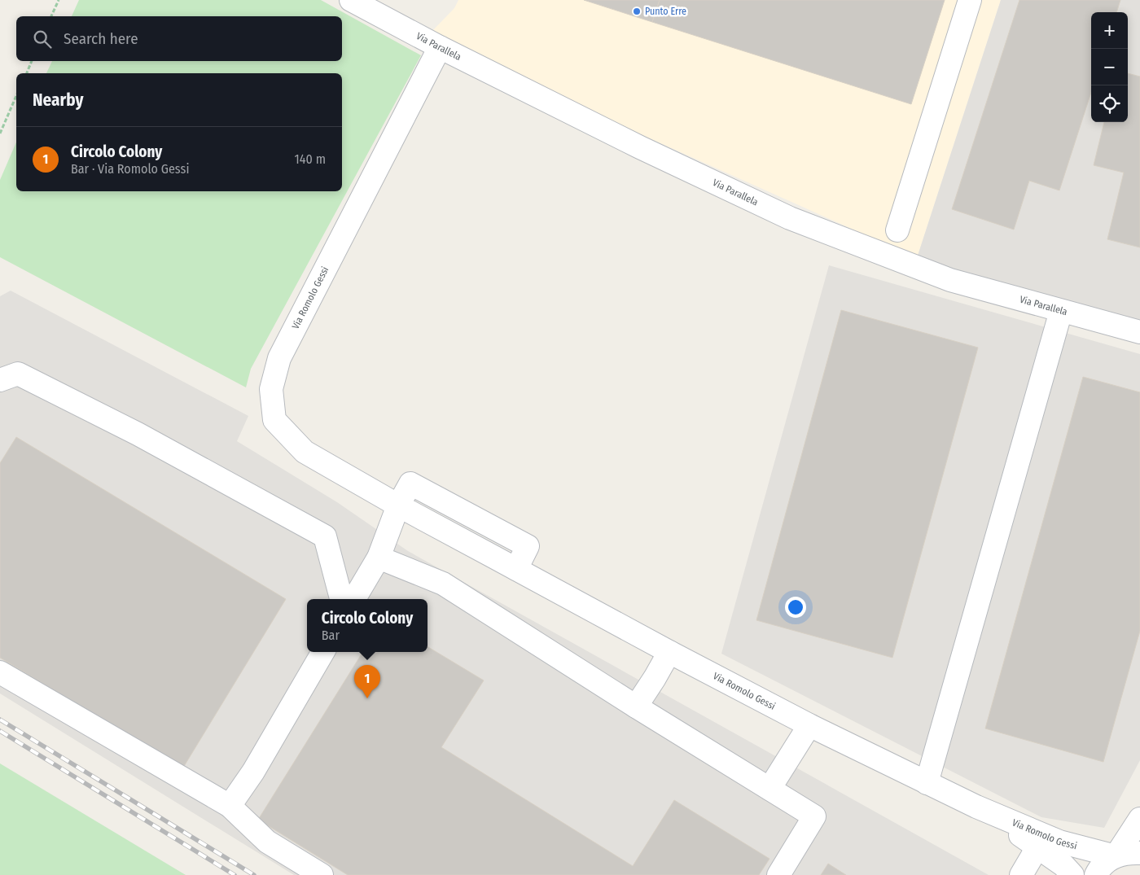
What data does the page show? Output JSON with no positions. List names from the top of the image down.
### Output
{
  "streets": {
    "street": ["Via Parallela", "Via Romolo Gessi"]
  },
  "crossings": [
    ["Via Parallela", "Via Romolo Gessi"]
  ],
  "places": ["Punto Erre"],
  "page": {
    "map_buttons": ["+", "−"],
    "search": "Search here",
    "heading": "Nearby",
    "list": [
      {
        "mark": "1",
        "name": "Circolo Colony",
        "note": "Bar · Via Romolo Gessi",
        "value": "140 m"
      }
    ],
    "popup": ["Circolo Colony", "Bar"],
    "pins": "1"
  }
}
